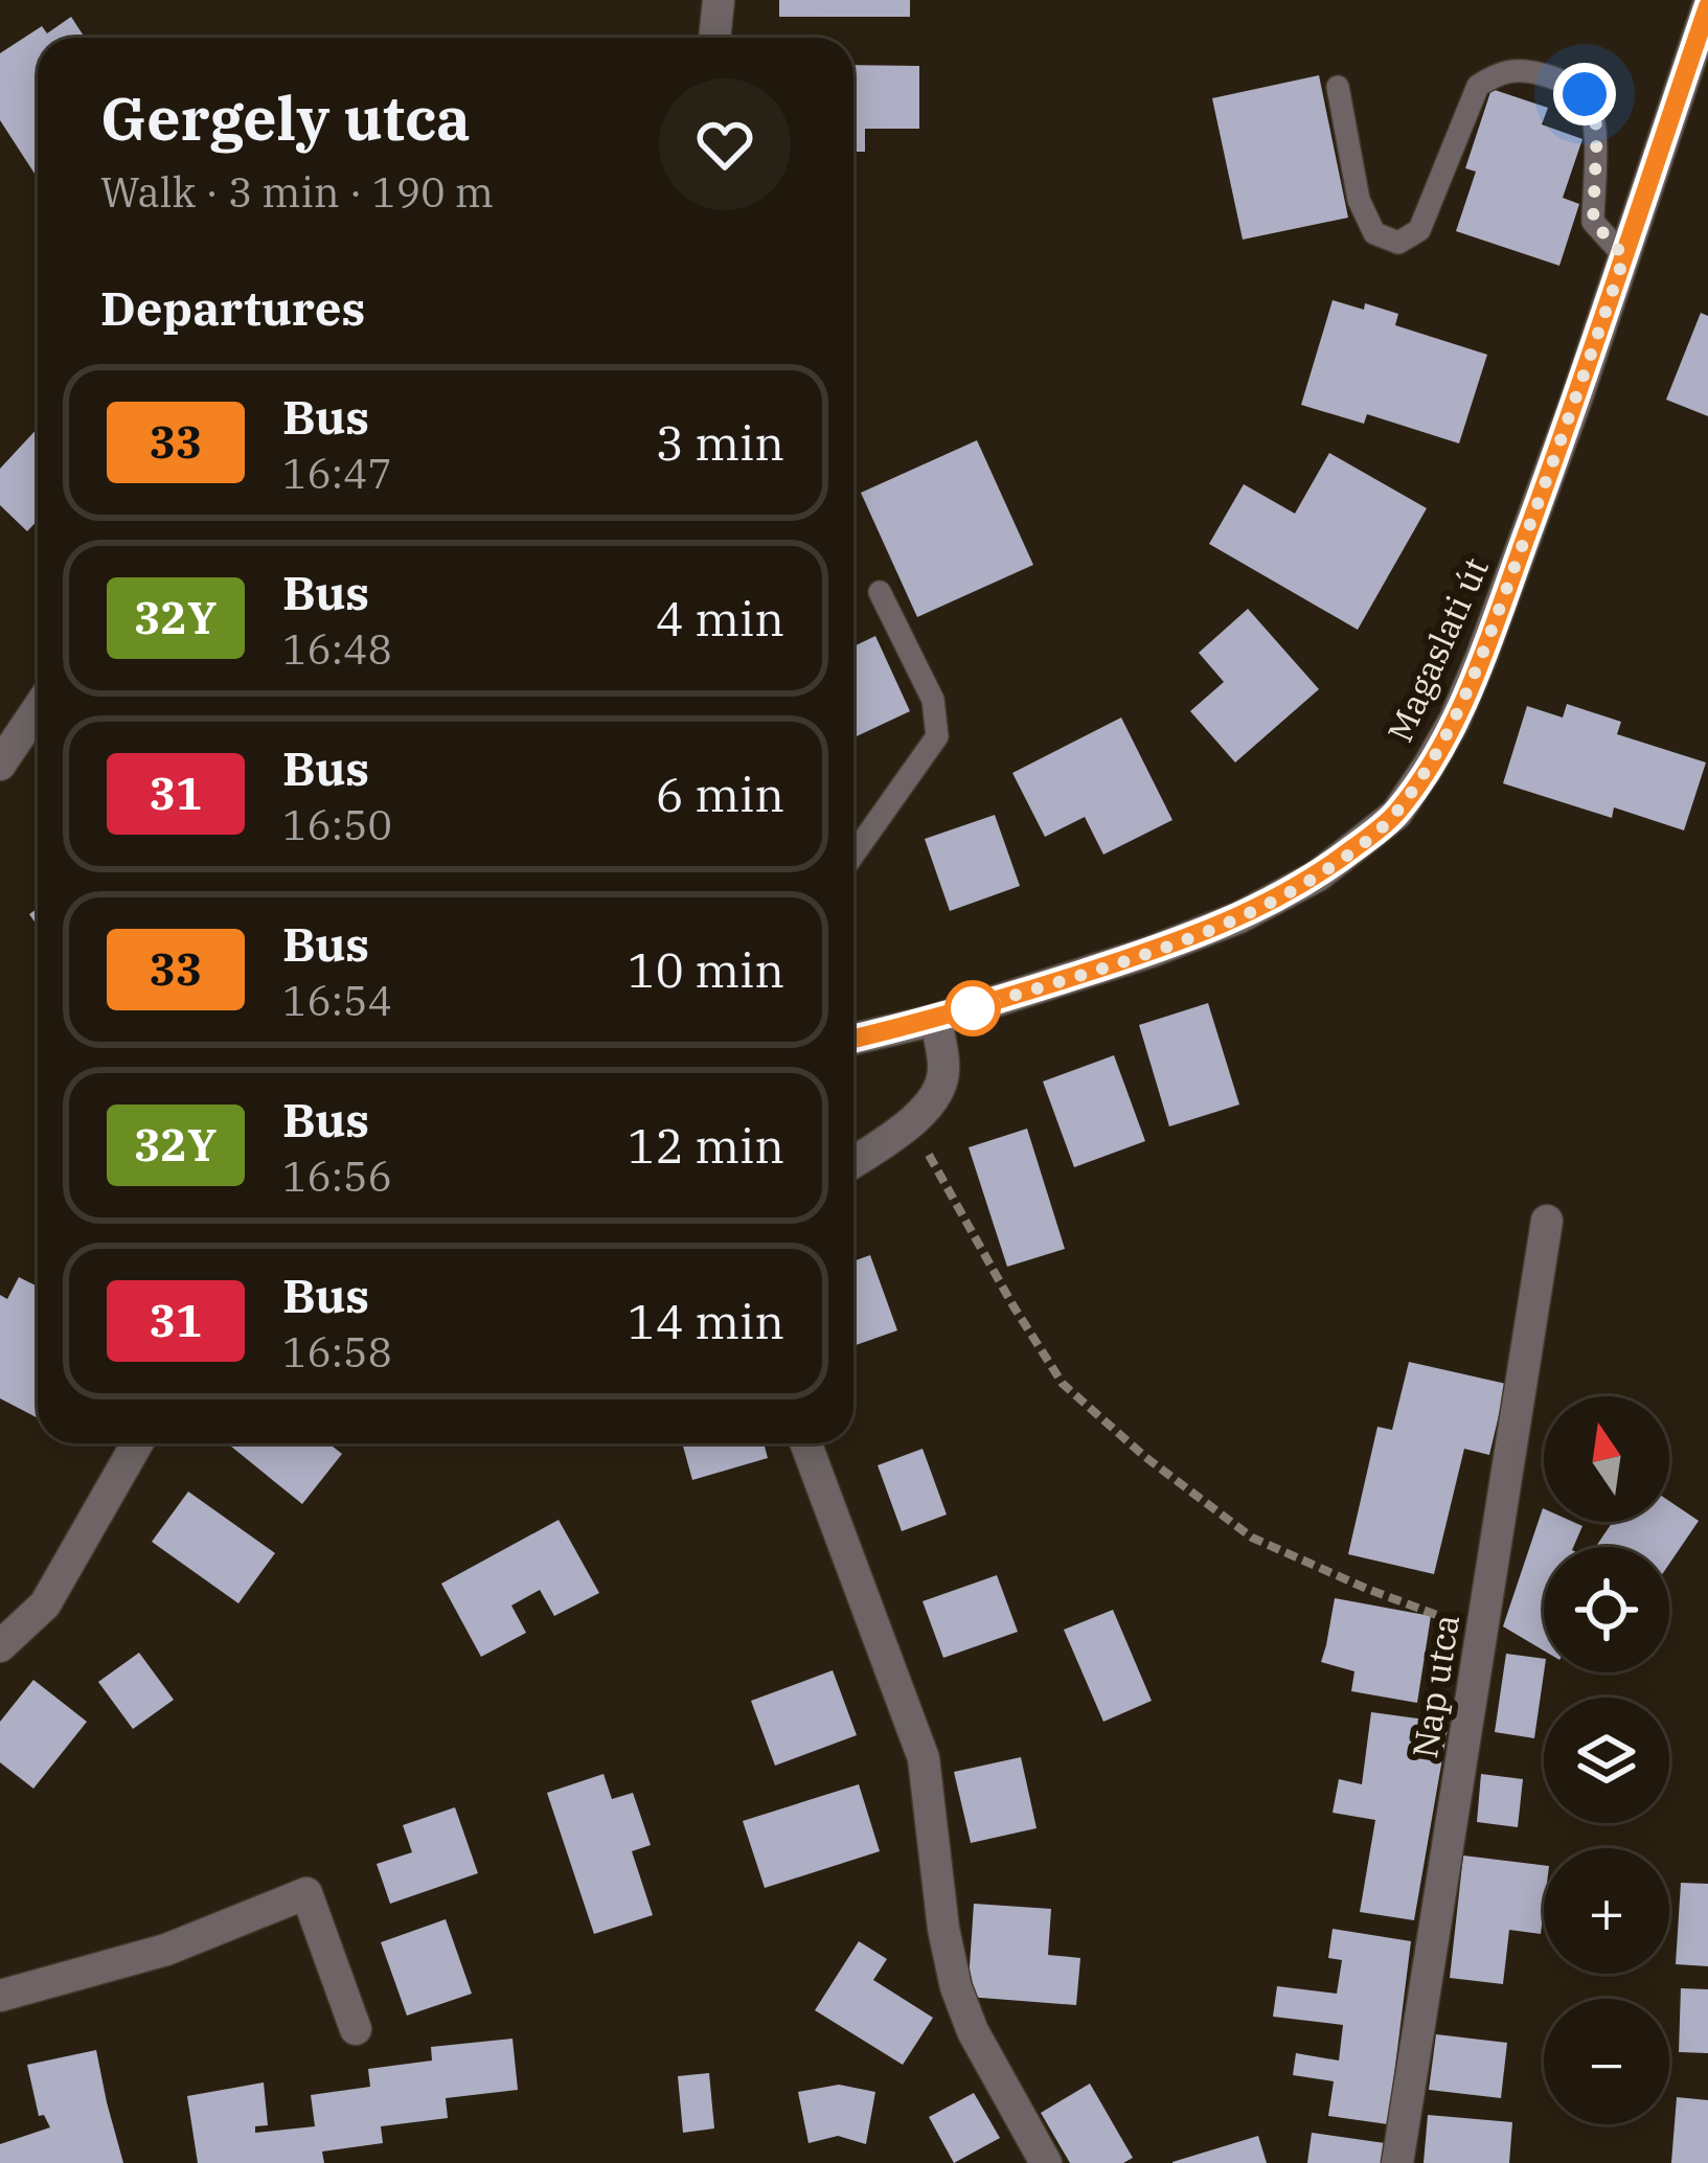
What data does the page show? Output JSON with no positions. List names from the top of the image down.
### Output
{
  "streets": {
    "street": ["Magaslati út", "Nap utca"]
  },
  "lines": ["bus line 33"],
  "north": "top",
  "page": {
    "heading": [
      ["Gergely utca", "Walk · 3 min · 190 m"],
      "Departures"
    ],
    "list": [
      {
        "mark": "33",
        "name": "Bus",
        "note": "16:47",
        "value": "3 min"
      },
      {
        "mark": "32Y",
        "name": "Bus",
        "note": "16:48",
        "value": "4 min"
      },
      {
        "mark": "31",
        "name": "Bus",
        "note": "16:50",
        "value": "6 min"
      },
      {
        "mark": "33",
        "name": "Bus",
        "note": "16:54",
        "value": "10 min"
      },
      {
        "mark": "32Y",
        "name": "Bus",
        "note": "16:56",
        "value": "12 min"
      },
      {
        "mark": "31",
        "name": "Bus",
        "note": "16:58",
        "value": "14 min"
      }
    ],
    "map_buttons": ["+", "−"]
  }
}
